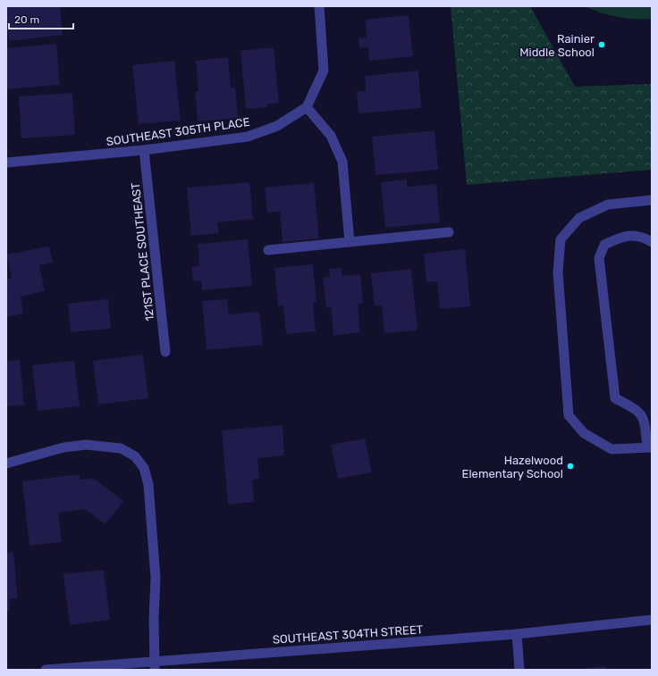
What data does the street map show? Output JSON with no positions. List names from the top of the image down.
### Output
{
  "streets": {
    "street": ["SOUTHEAST 305TH PLACE", "121ST PLACE SOUTHEAST", "SOUTHEAST 304TH STREET"]
  },
  "crossings": [
    ["SOUTHEAST 305TH PLACE", "121ST PLACE SOUTHEAST"]
  ],
  "places": ["Rainier Middle School", "Hazelwood Elementary School"],
  "scale_bar": "20 m"
}
